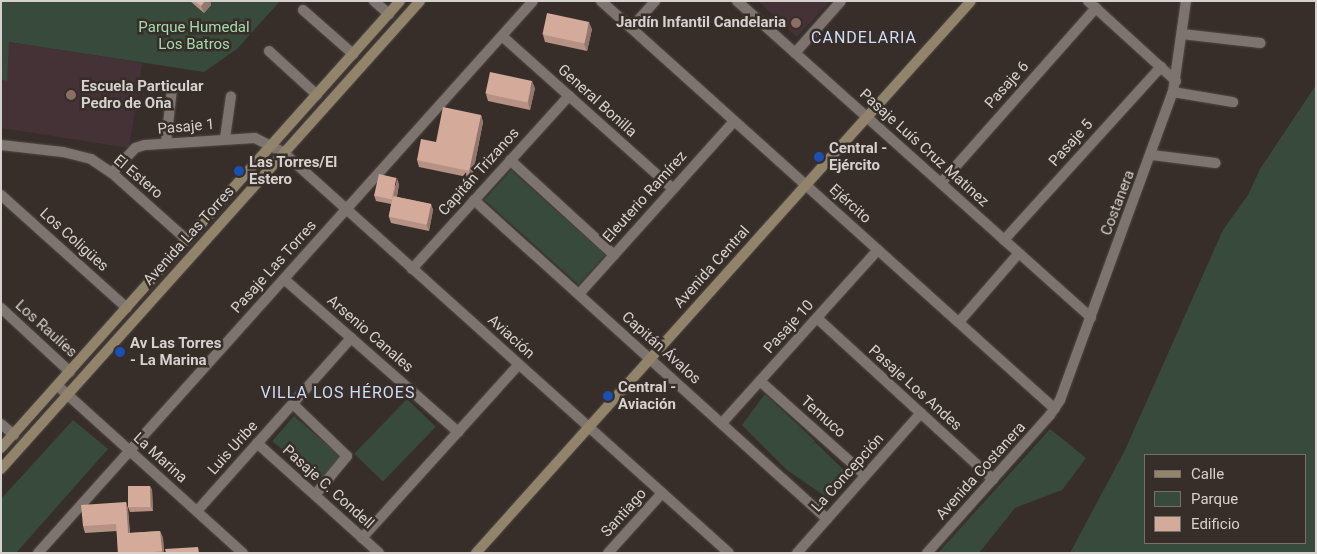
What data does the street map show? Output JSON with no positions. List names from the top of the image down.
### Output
{
  "streets": {
    "street": [
      "Pasaje 6",
      "General Bonilla",
      "Pasaje 1",
      "Pasaje 5",
      "Pasaje Luís Cruz Matinez",
      "Capitán Trizanos",
      "El Estero",
      "Eleuterio Ramírez",
      "Costanera",
      "Ejército",
      "Avenida Las Torres",
      "Los Coligües",
      "Pasaje Las Torres",
      "Avenida Central",
      "Pasaje 10",
      "Los Raulíes",
      "Arsenio Canales",
      "Aviación",
      "Capitán Ávalos",
      "Pasaje Los Andes",
      "Temuco",
      "Luis Uribe",
      "La Marina",
      "Avenida Costanera",
      "La Concepción",
      "Pasaje C. Condell",
      "Santiago"
    ]
  },
  "crossings": [
    ["Pasaje 6", "Pasaje Luís Cruz Matinez"],
    ["General Bonilla", "Capitán Trizanos"],
    ["General Bonilla", "Eleuterio Ramírez"],
    ["General Bonilla", "Pasaje Las Torres"],
    ["Pasaje 1", "El Estero"],
    ["Pasaje 1", "Avenida Las Torres"],
    ["Pasaje 1", "Aviación"],
    ["Pasaje 5", "Pasaje Luís Cruz Matinez"],
    ["Pasaje Luís Cruz Matinez", "Costanera"],
    ["Pasaje Luís Cruz Matinez", "Avenida Central"],
    ["Capitán Trizanos", "Aviación"],
    ["Capitán Trizanos", "Capitán Ávalos"],
    ["El Estero", "Avenida Las Torres"],
    ["Eleuterio Ramírez", "Ejército"],
    ["Eleuterio Ramírez", "Capitán Ávalos"],
    ["Costanera", "Ejército"],
    ["Costanera", "Avenida Costanera"],
    ["Ejército", "Avenida Central"],
    ["Ejército", "Pasaje 10"],
    ["Ejército", "Avenida Costanera"],
    ["Avenida Las Torres", "Los Coligües"],
    ["Avenida Las Torres", "Los Raulíes"],
    ["Avenida Las Torres", "Aviación"],
    ["Avenida Las Torres", "La Marina"],
    ["Pasaje Las Torres", "Arsenio Canales"],
    ["Pasaje Las Torres", "Aviación"],
    ["Pasaje Las Torres", "La Marina"],
    ["Avenida Central", "Aviación"],
    ["Avenida Central", "Capitán Ávalos"],
    ["Pasaje 10", "Capitán Ávalos"],
    ["Pasaje 10", "Pasaje Los Andes"],
    ["Pasaje 10", "Temuco"],
    ["Arsenio Canales", "Luis Uribe"],
    ["Aviación", "Santiago"],
    ["Capitán Ávalos", "La Concepción"],
    ["Pasaje Los Andes", "Avenida Costanera"],
    ["Pasaje Los Andes", "La Concepción"],
    ["Temuco", "La Concepción"],
    ["Luis Uribe", "La Marina"],
    ["Luis Uribe", "Pasaje C. Condell"]
  ],
  "districts": ["CANDELARIA", "VILLA LOS HÉROES"],
  "parks": ["Parque Humedal Los Batros"],
  "places": [
    "Jardín Infantil Candelaria",
    "Escuela Particular Pedro de Oña",
    "Central - Ejército",
    "Las Torres/El Estero",
    "Av Las Torres - La Marina",
    "Central - Aviación"
  ],
  "legend": ["Calle", "Parque", "Edificio"]
}
